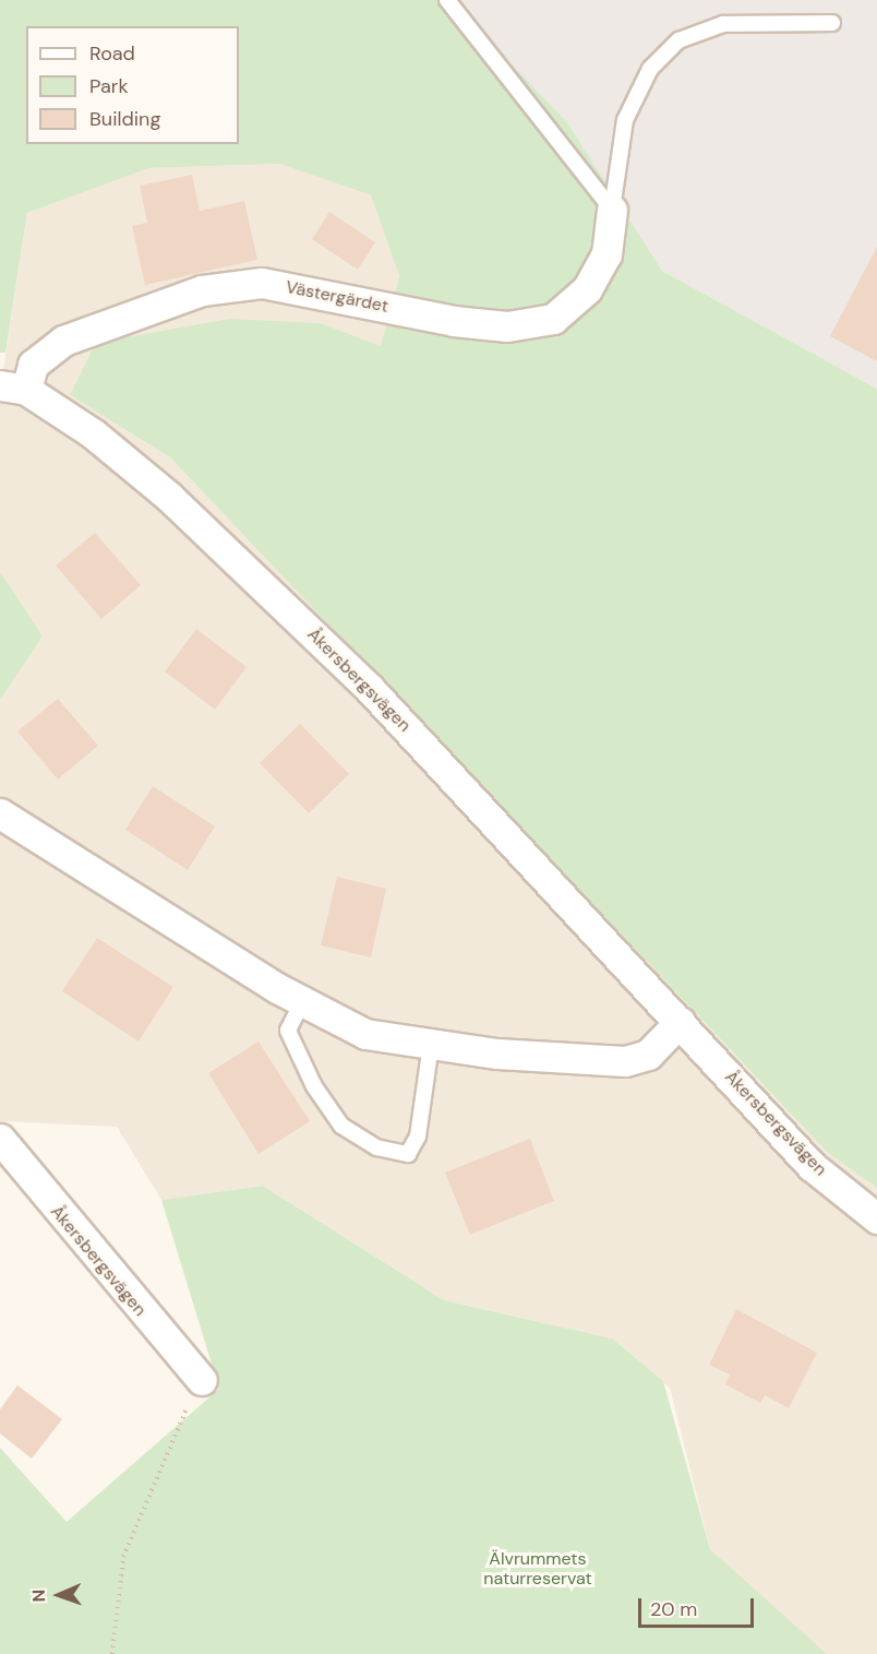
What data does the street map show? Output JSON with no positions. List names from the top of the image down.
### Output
{
  "streets": {
    "street": ["Västergärdet", "Åkersbergsvägen"]
  },
  "crossings": [
    ["Västergärdet", "Åkersbergsvägen"]
  ],
  "parks": ["Älvrummets naturreservat"],
  "legend": ["Road", "Park", "Building"],
  "scale_bar": "20 m",
  "north": "left"
}
